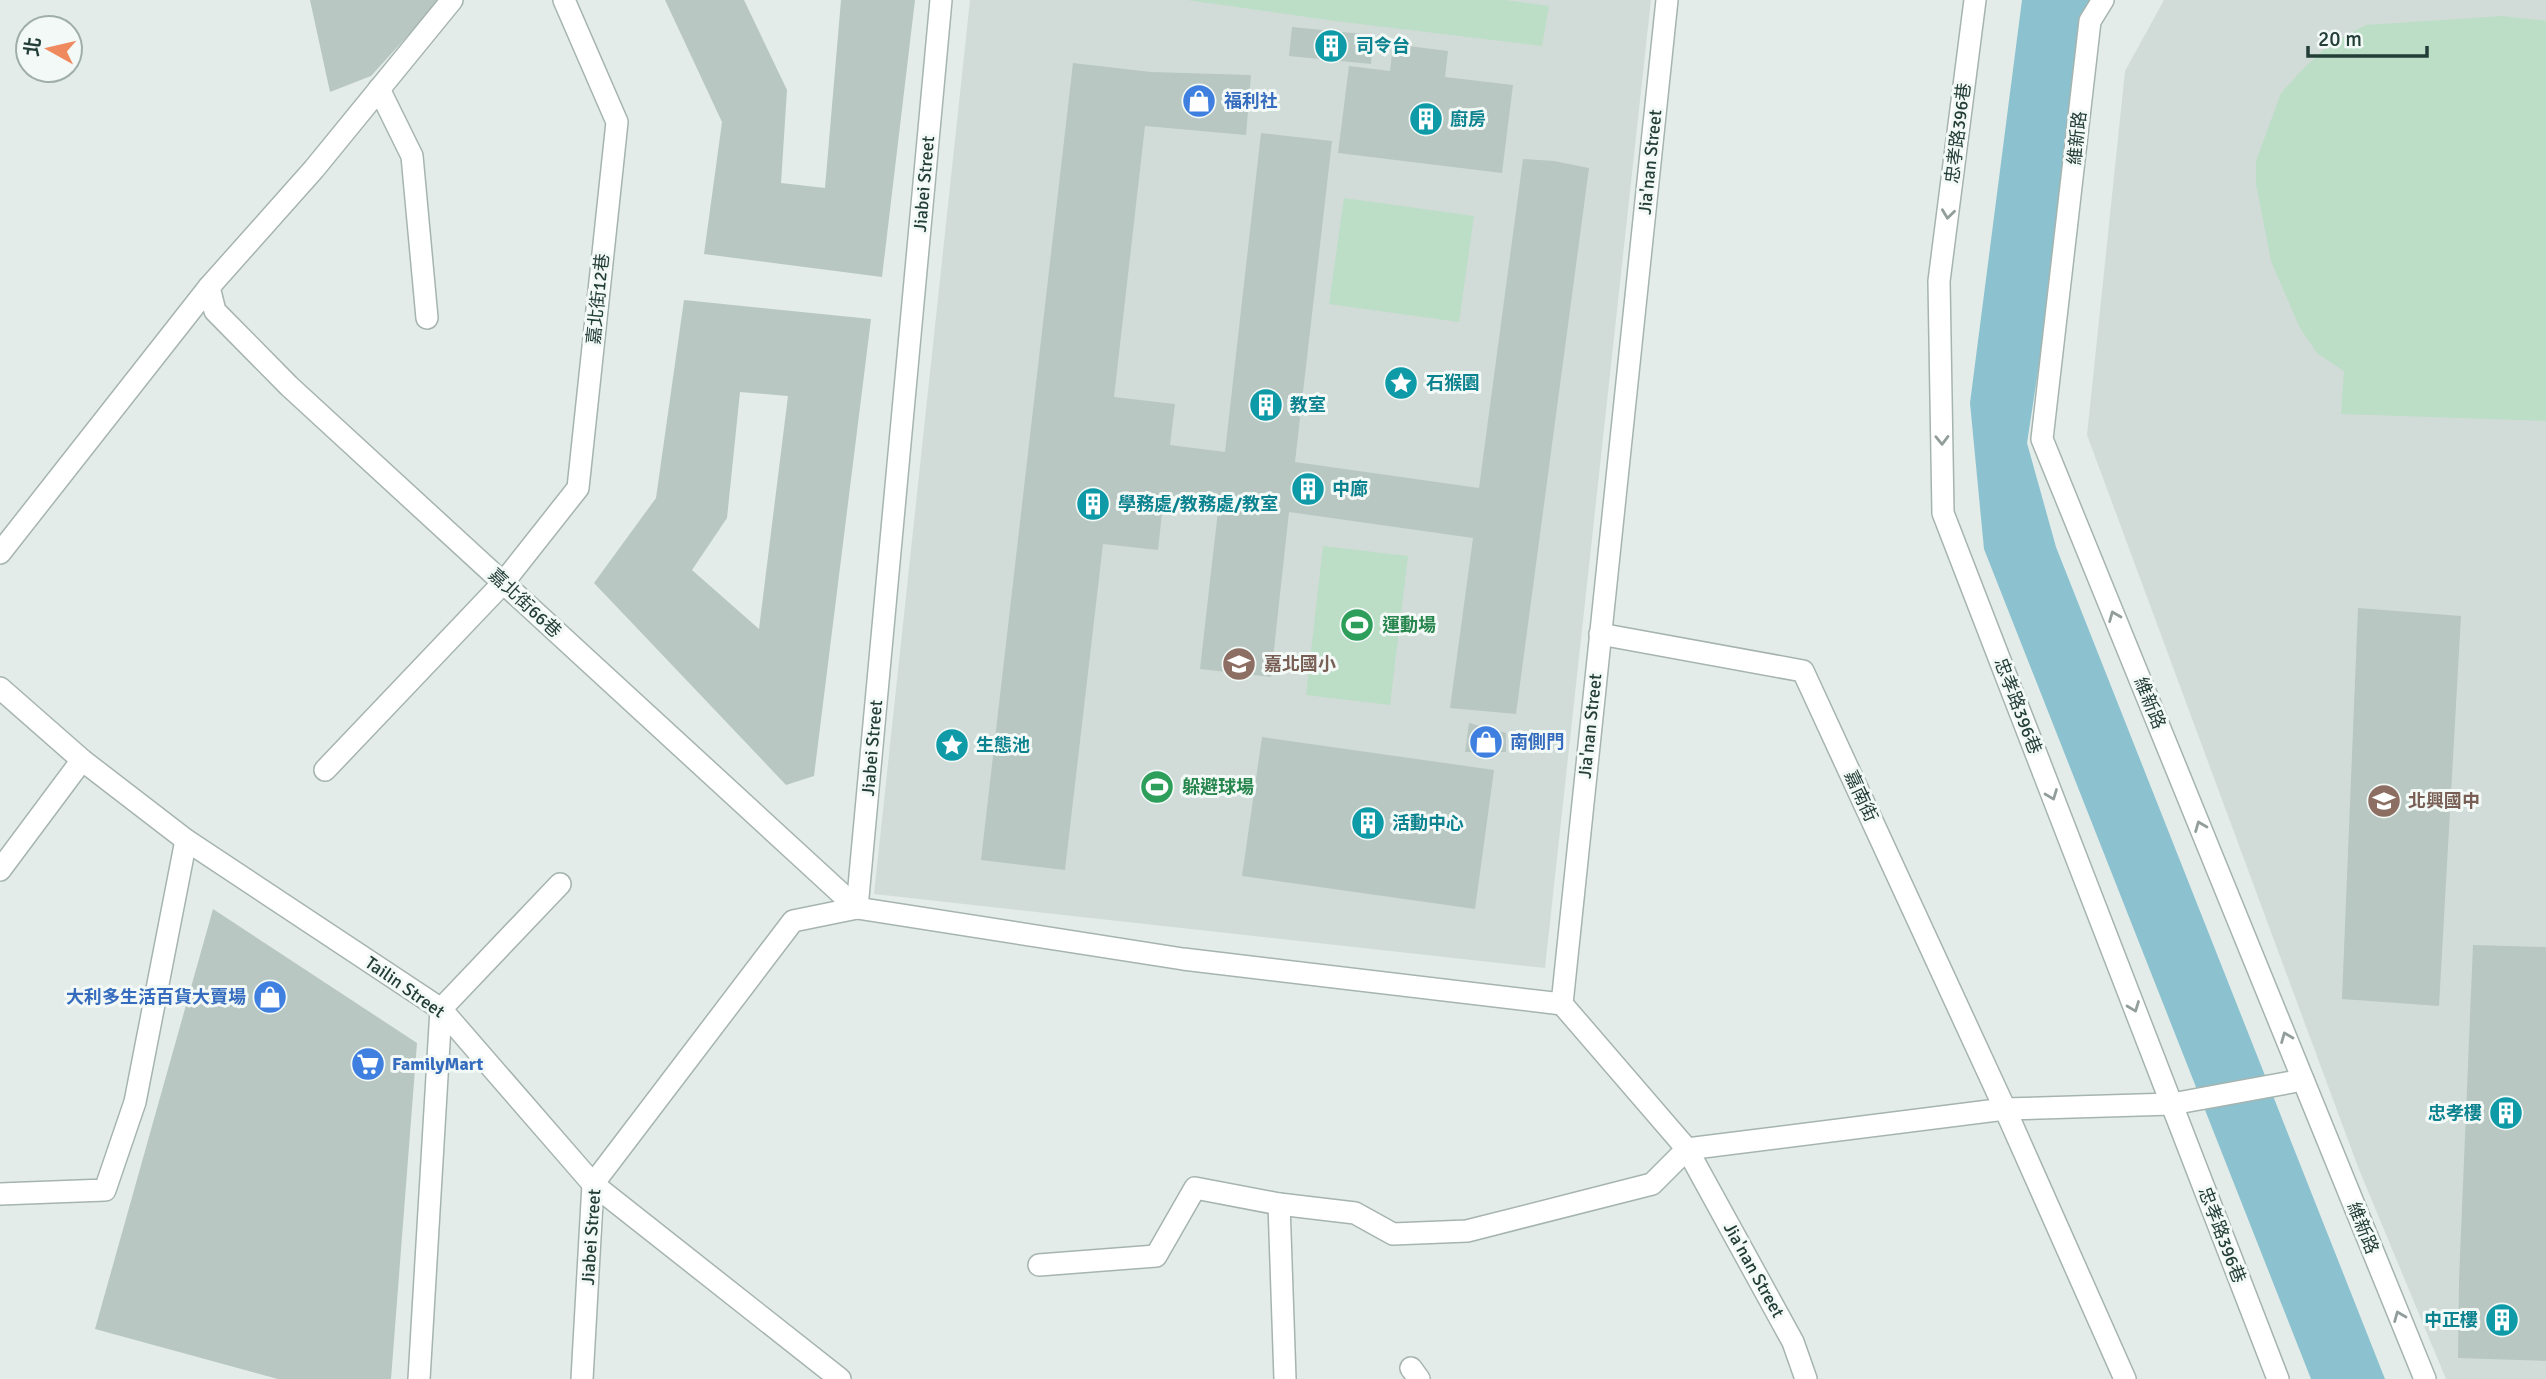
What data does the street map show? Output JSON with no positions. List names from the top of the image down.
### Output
{
  "streets": {
    "street": [
      "忠孝路396巷",
      "維新路",
      "Jia'nan Street",
      "Jiabei Street",
      "嘉北街12巷",
      "嘉北街66巷",
      "嘉南街",
      "Tailin Street"
    ]
  },
  "crossings": [
    ["Jia'nan Street", "嘉南街"],
    ["Jiabei Street", "嘉北街66巷"],
    ["Jiabei Street", "Tailin Street"],
    ["嘉北街12巷", "嘉北街66巷"]
  ],
  "one_way": ["忠孝路396巷", "維新路"],
  "places": {
    "building": [
      "司令台",
      "廚房",
      "教室",
      "中廊",
      "學務處/教務處/教室",
      "活動中心",
      "忠孝樓",
      "中正樓"
    ],
    "shop": ["福利社", "南側門", "大利多生活百貨大賣場"],
    "place": ["石猴園", "生態池"],
    "sports": ["運動場", "躲避球場"],
    "school or university": ["嘉北國小", "北興國中"],
    "supermarket": ["FamilyMart"]
  },
  "scale_bar": "20 m",
  "north": "left"
}
